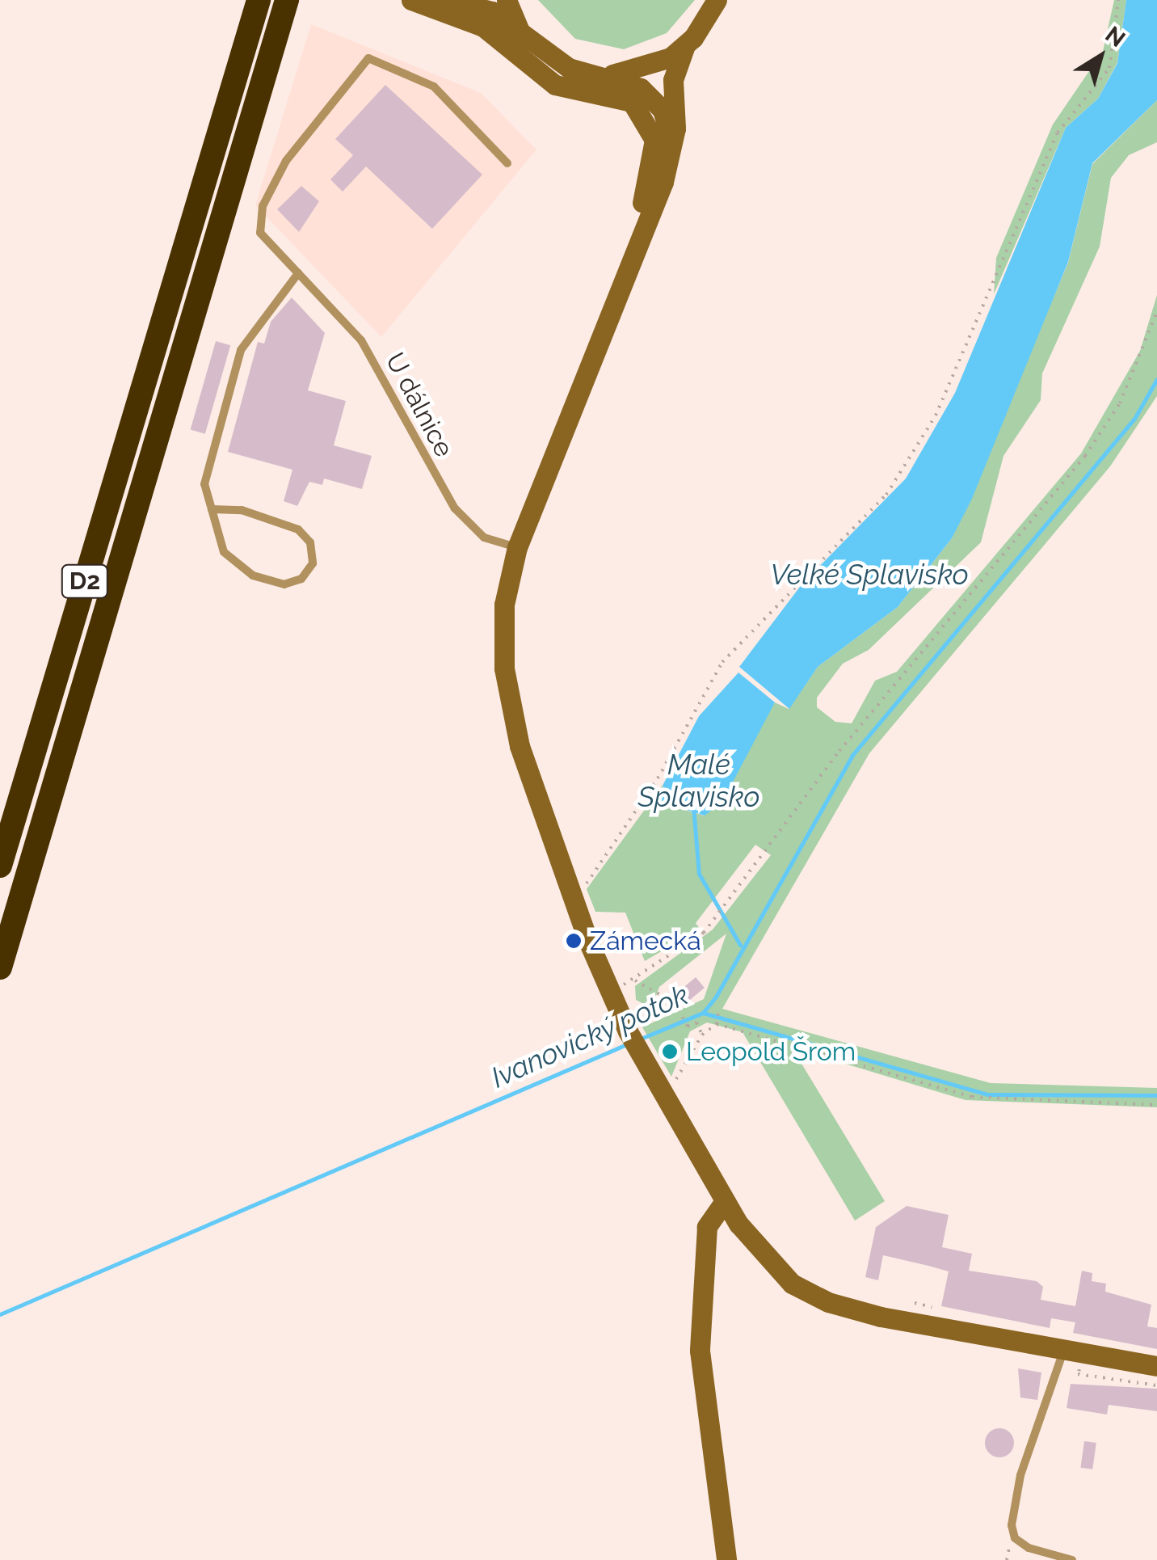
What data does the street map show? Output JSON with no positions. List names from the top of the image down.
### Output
{
  "streets": {
    "highway": ["D2"],
    "lane": ["U dálnice"]
  },
  "water": ["Velké Splavisko", "Malé Splavisko", "Ivanovický potok"],
  "places": ["Zámecká", "Leopold Šrom"],
  "north": "top right"
}
